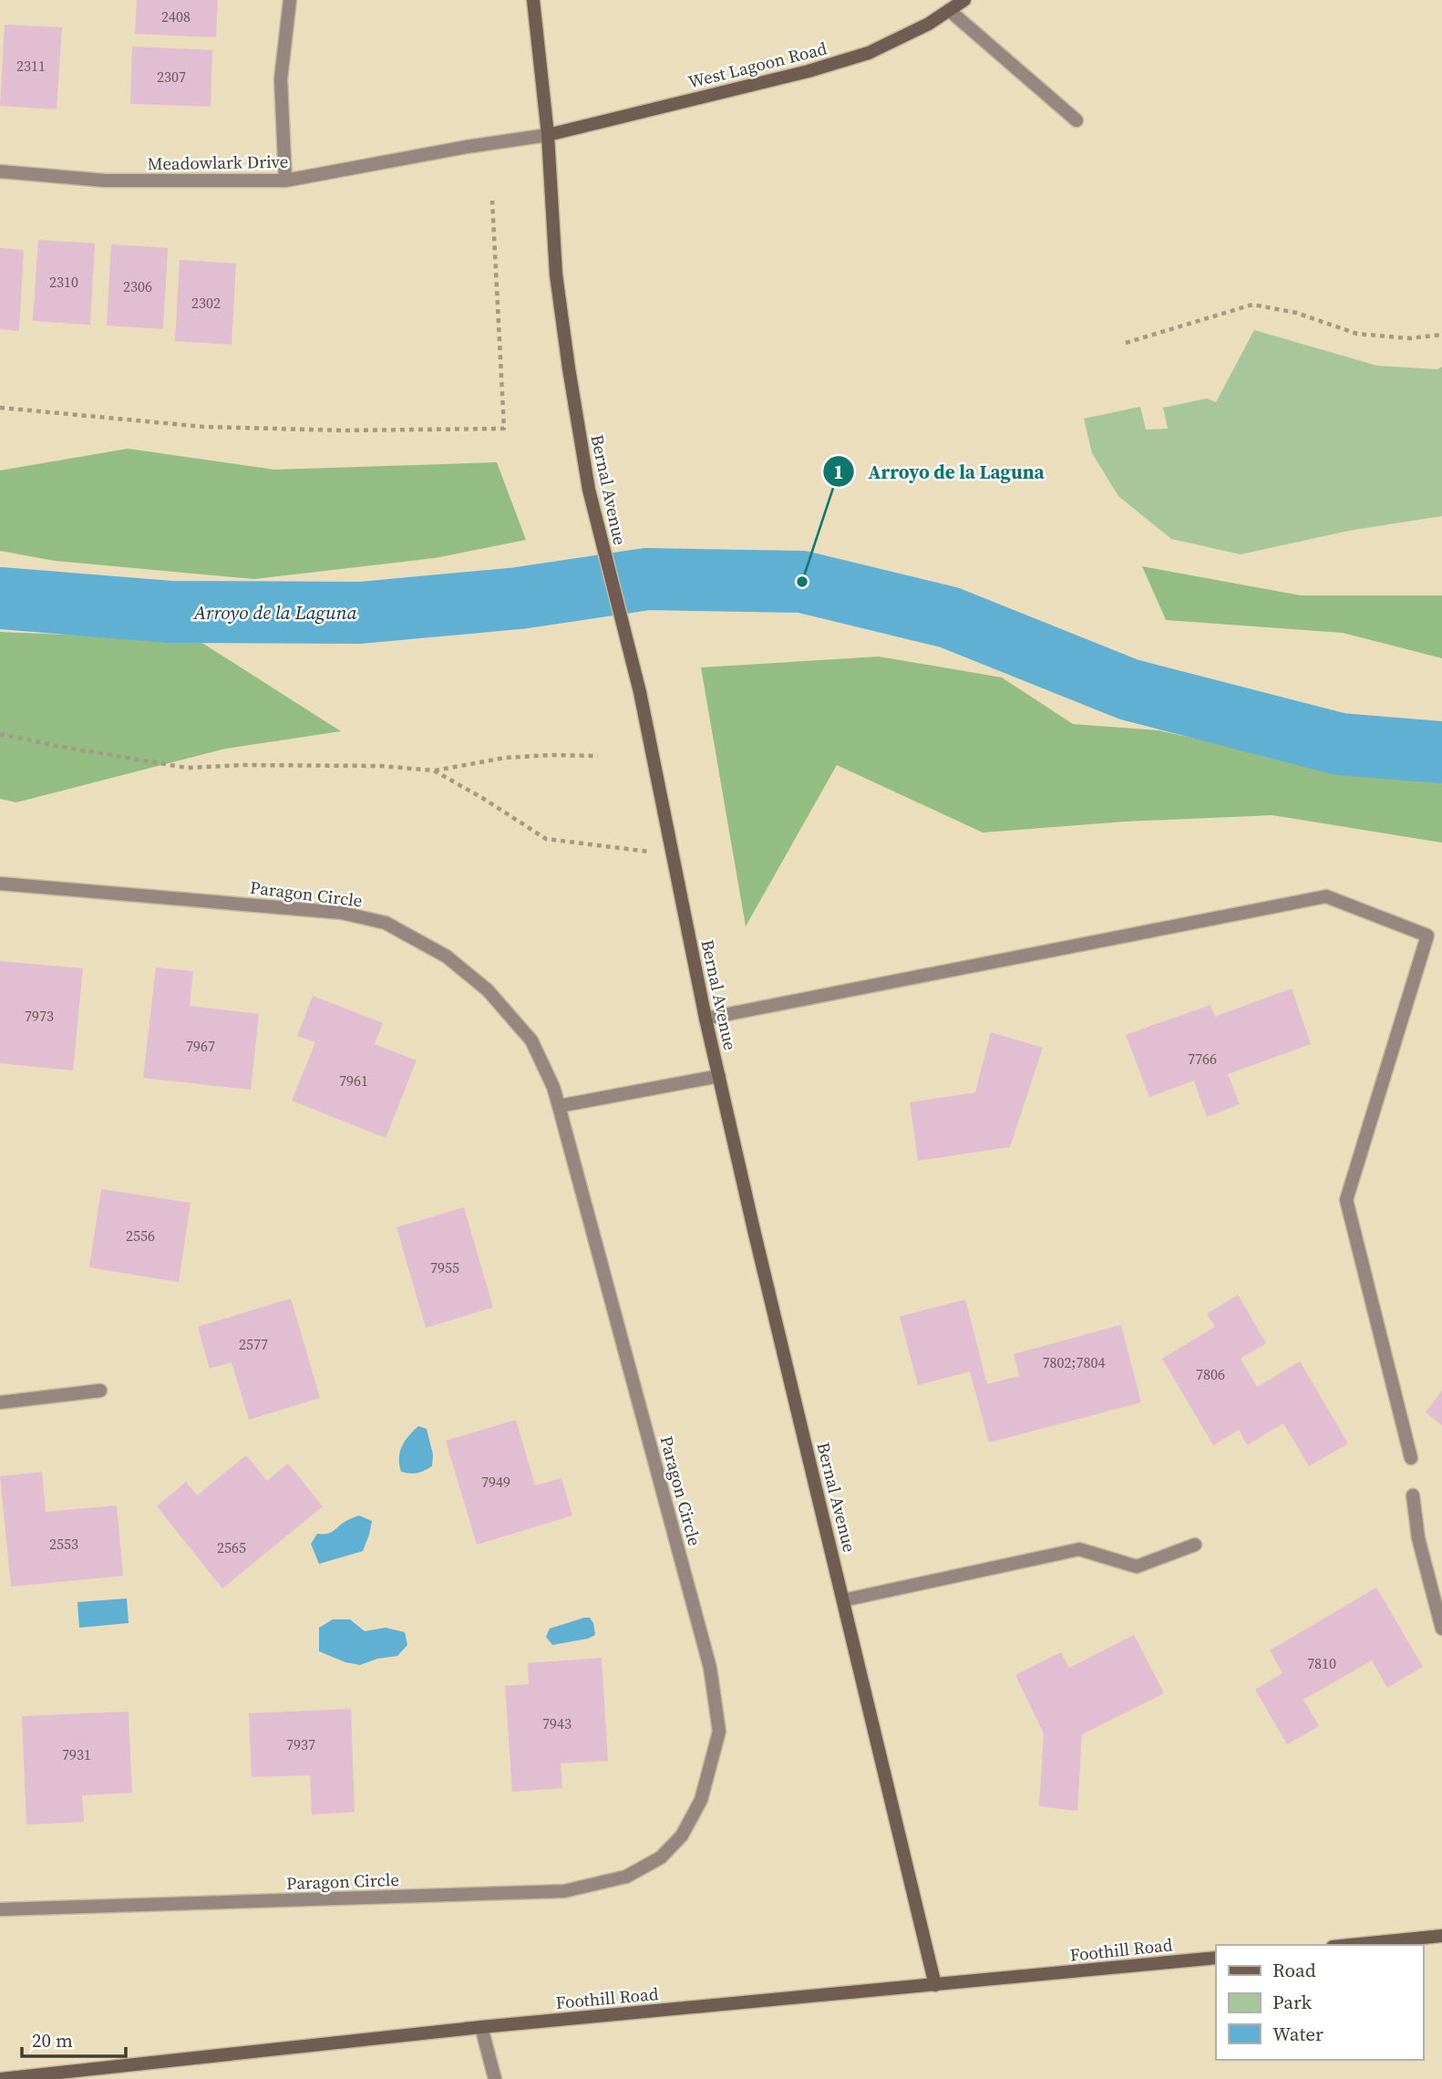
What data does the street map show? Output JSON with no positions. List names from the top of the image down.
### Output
{
  "streets": {
    "main road": ["West Lagoon Road", "Bernal Avenue", "Foothill Road"],
    "street": ["Meadowlark Drive", "Paragon Circle"]
  },
  "crossings": [
    ["West Lagoon Road", "Meadowlark Drive"],
    ["West Lagoon Road", "Bernal Avenue"],
    ["Meadowlark Drive", "Bernal Avenue"],
    ["Bernal Avenue", "Foothill Road"]
  ],
  "water": ["Arroyo de la Laguna"],
  "places": ["Arroyo de la Laguna"],
  "house_numbers": [
    "2408",
    "2311",
    "2307",
    "2310",
    "2306",
    "2302",
    "7973",
    "7967",
    "7766",
    "7961",
    "2556",
    "7955",
    "2577",
    "7802;7804",
    "7806",
    "7949",
    "2553",
    "2565",
    "7810",
    "7943",
    "7937",
    "7931"
  ],
  "legend": ["Road", "Park", "Water"],
  "scale_bar": "20 m"
}
